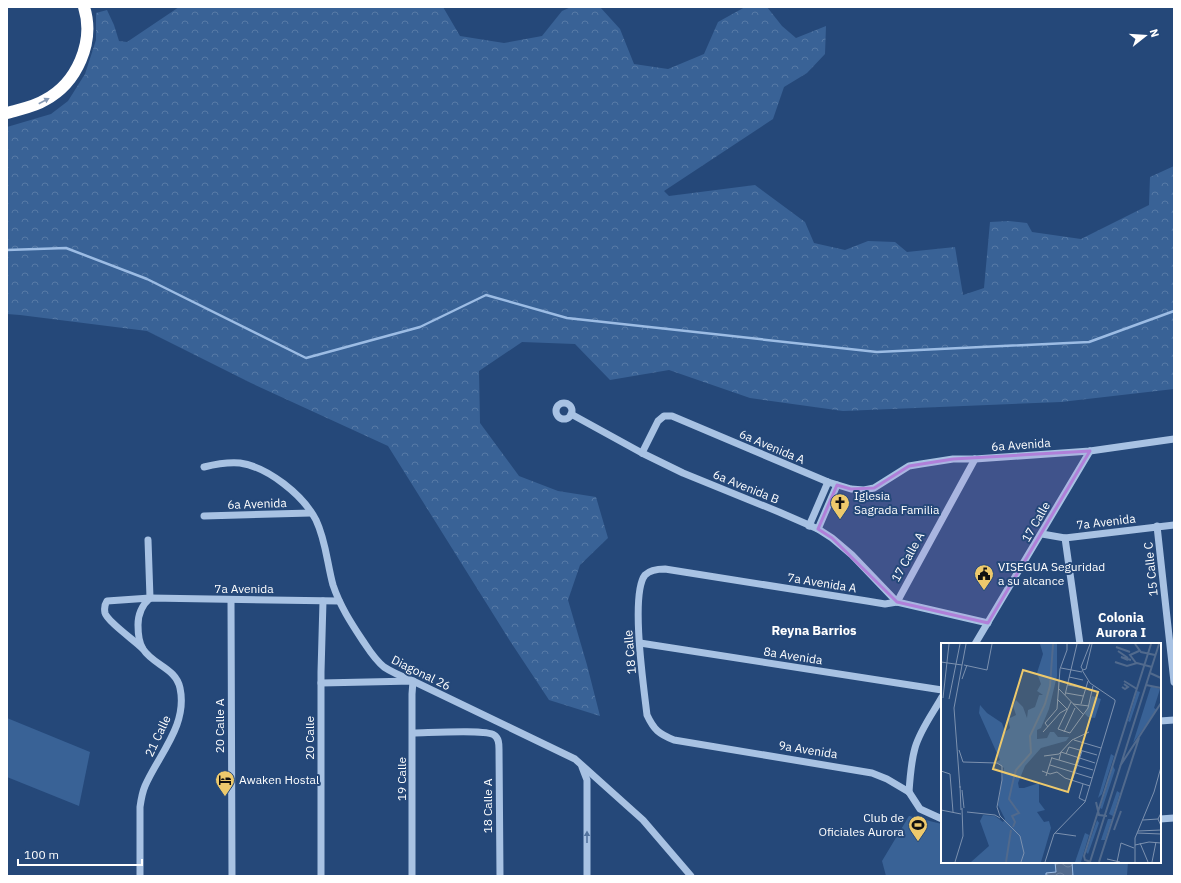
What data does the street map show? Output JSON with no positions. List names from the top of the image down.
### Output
{
  "streets": {
    "street": [
      "6a Avenida",
      "6a Avenida A",
      "6a Avenida B",
      "17 Calle",
      "7a Avenida",
      "17 Calle A",
      "15 Calle C",
      "7a Avenida A",
      "18 Calle",
      "8a Avenida",
      "Diagonal 26",
      "20 Calle A",
      "21 Calle",
      "20 Calle",
      "9a Avenida",
      "19 Calle",
      "18 Calle A"
    ]
  },
  "crossings": [
    ["6a Avenida", "6a Avenida A"],
    ["6a Avenida", "17 Calle"],
    ["6a Avenida", "17 Calle A"],
    ["6a Avenida", "Diagonal 26"],
    ["6a Avenida A", "6a Avenida B"],
    ["6a Avenida B", "17 Calle A"],
    ["6a Avenida B", "7a Avenida A"],
    ["17 Calle", "7a Avenida"],
    ["17 Calle", "7a Avenida A"],
    ["7a Avenida", "15 Calle C"],
    ["7a Avenida", "Diagonal 26"],
    ["7a Avenida", "20 Calle A"],
    ["7a Avenida", "21 Calle"],
    ["7a Avenida", "20 Calle"],
    ["17 Calle A", "7a Avenida A"],
    ["7a Avenida A", "18 Calle"],
    ["18 Calle", "8a Avenida"],
    ["18 Calle", "9a Avenida"],
    ["Diagonal 26", "19 Calle"],
    ["19 Calle", "18 Calle A"]
  ],
  "districts": ["Colonia Aurora I", "Reyna Barrios"],
  "places": {
    "church": ["Iglesia Sagrada Familia"],
    "public building": ["VISEGUA Seguridad a su alcance"],
    "hotel": ["Awaken Hostal"],
    "sports": ["Club de Oficiales Aurora"]
  },
  "scale_bar": "100 m",
  "north": "right"
}
